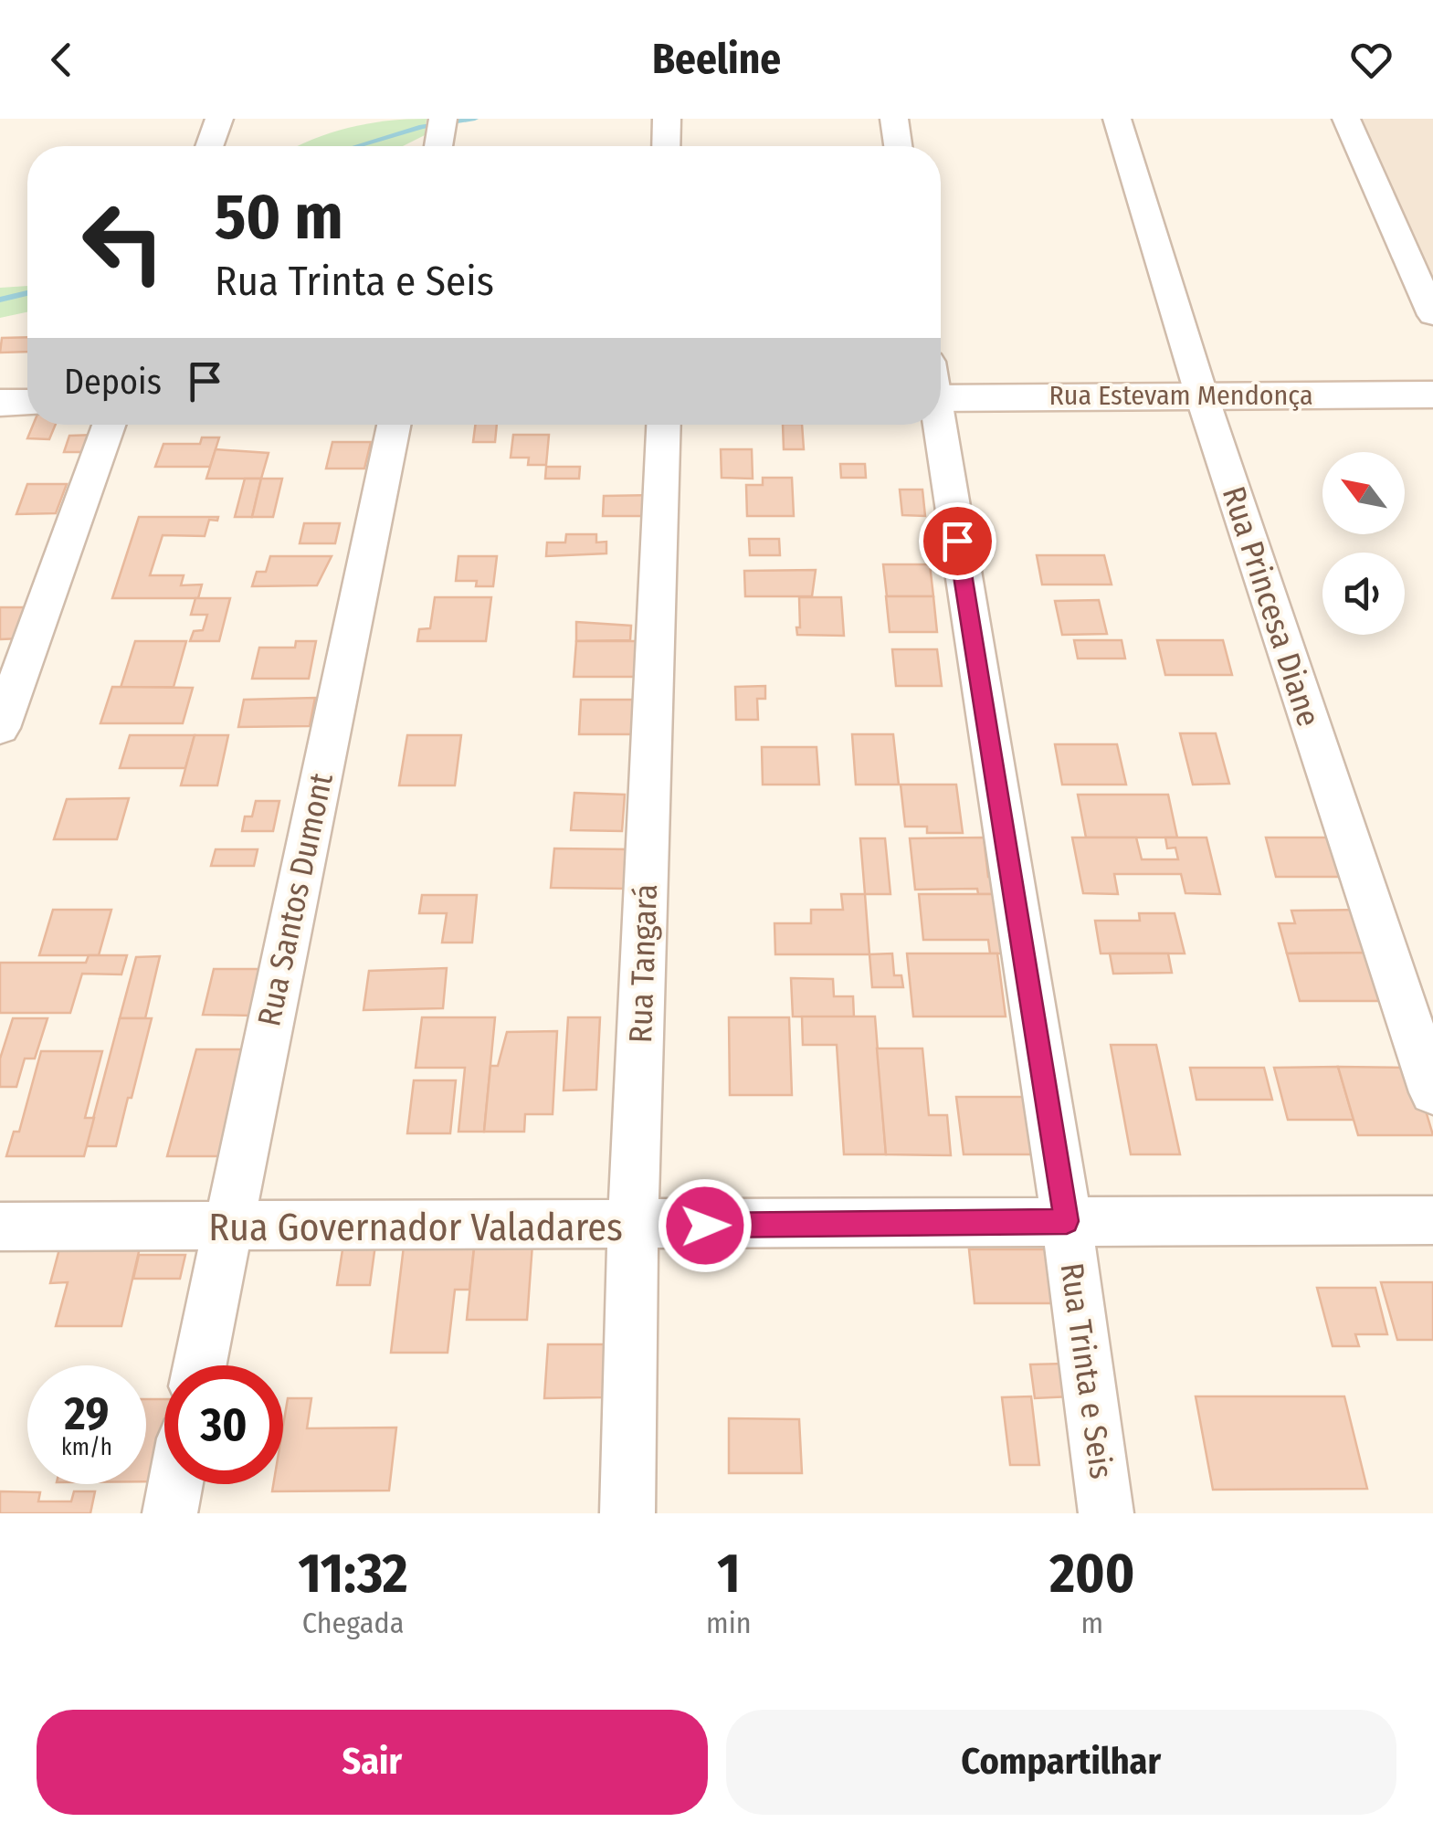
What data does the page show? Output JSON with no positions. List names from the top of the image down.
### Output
{
  "streets": {
    "street": [
      "Rua Estevam Mendonça",
      "Rua Princesa Diane",
      "Rua Santos Dumont",
      "Rua Tangará",
      "Rua Governador Valadares",
      "Rua Trinta e Seis"
    ]
  },
  "crossings": [
    ["Rua Estevam Mendonça", "Rua Princesa Diane"],
    ["Rua Santos Dumont", "Rua Governador Valadares"],
    ["Rua Tangará", "Rua Governador Valadares"],
    ["Rua Governador Valadares", "Rua Trinta e Seis"]
  ],
  "north": "top left",
  "page": {
    "header": "Beeline",
    "turn": ["50 m", "Rua Trinta e Seis"],
    "then": "Depois",
    "speed": "29 km/h",
    "limit": "30",
    "eta": [
      "11:32",
      "Chegada",
      "1",
      "min",
      "200",
      "m"
    ],
    "buttons": ["Sair", "Compartilhar"]
  }
}
